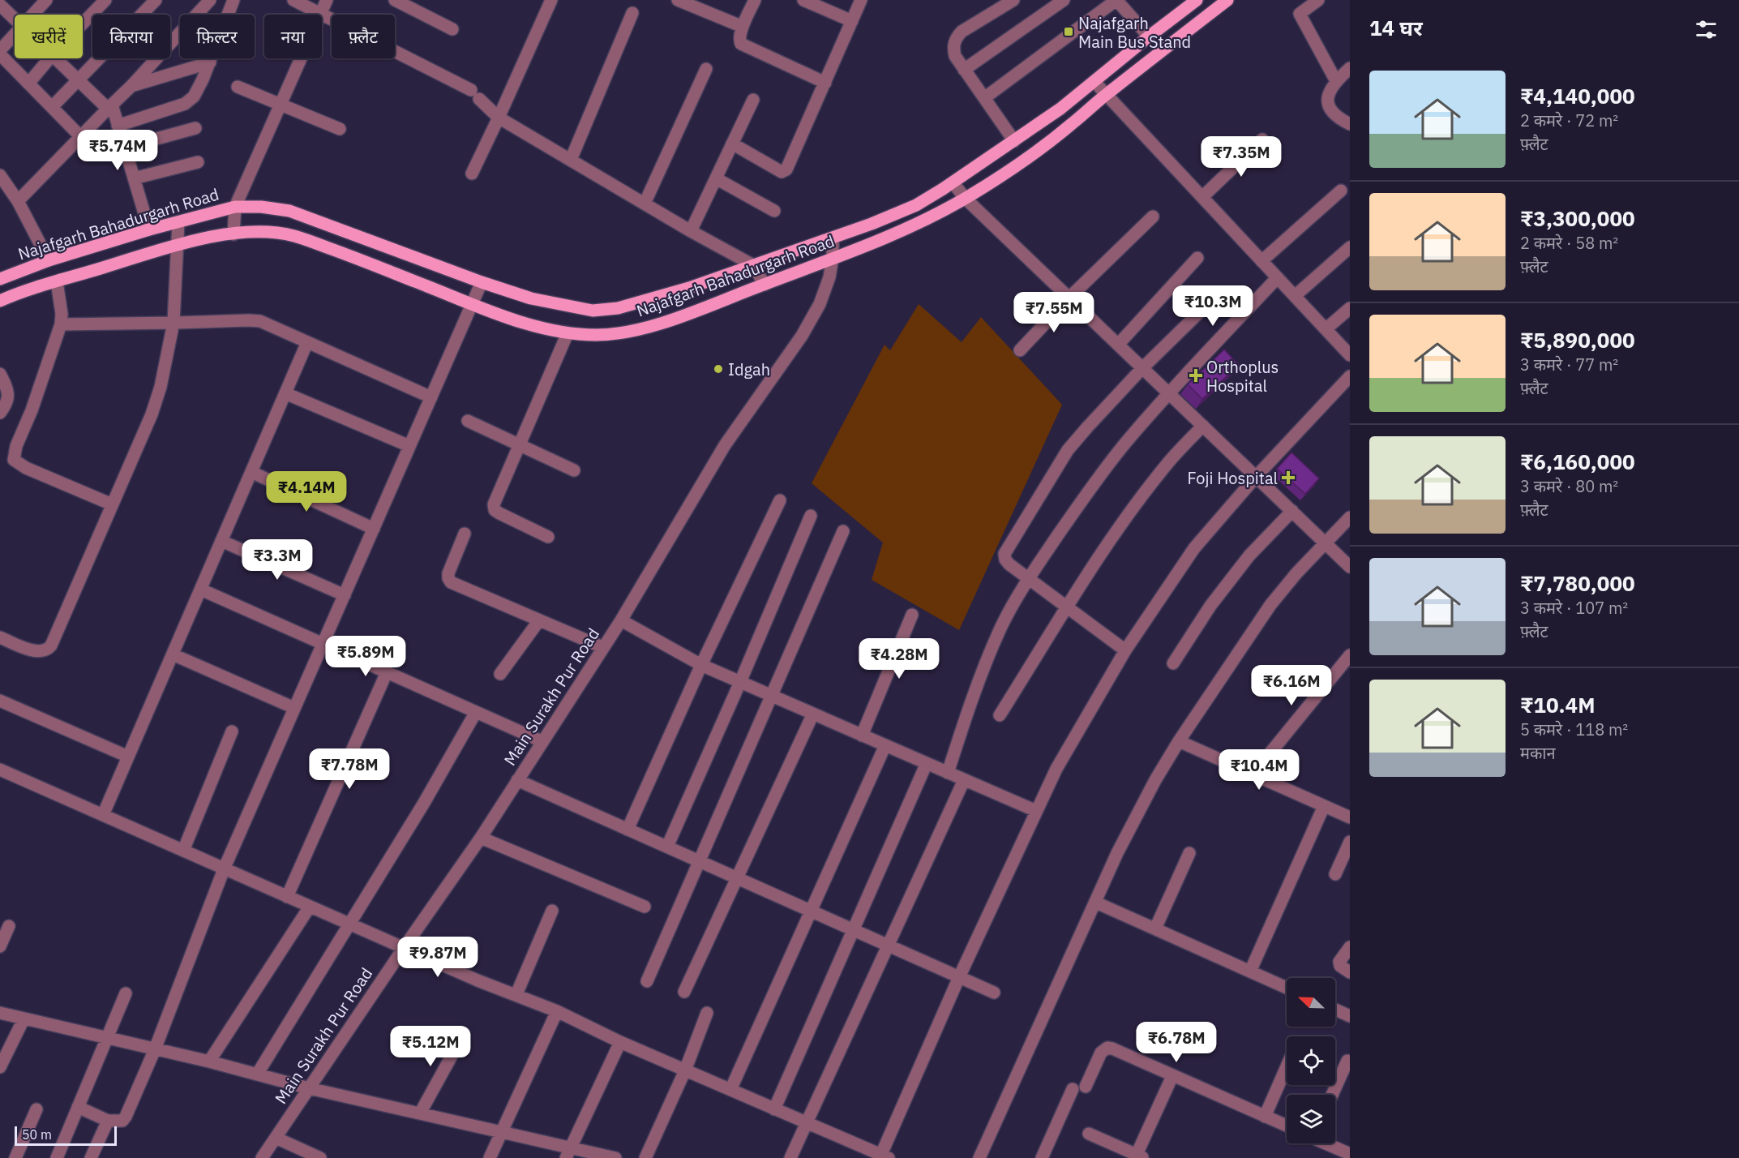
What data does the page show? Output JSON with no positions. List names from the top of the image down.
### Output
{
  "streets": {
    "main road": ["Najafgarh Bahadurgarh Road"],
    "street": ["Main Surakh Pur Road"]
  },
  "crossings": [
    ["Najafgarh Bahadurgarh Road", "Main Surakh Pur Road"]
  ],
  "places": {
    "transit": ["Najafgarh Main Bus Stand"],
    "other": ["Idgah"],
    "health": ["Orthoplus Hospital", "Foji Hospital"]
  },
  "scale_bar": "50 m",
  "north": "top left",
  "page": {
    "heading": "14 घर",
    "chip": [
      "खरीदें",
      "किराया",
      "फ़िल्टर",
      "नया",
      "फ़्लैट"
    ],
    "list": [
      {
        "name": "₹4,140,000",
        "note": "2 कमरे · 72 m² · फ़्लैट"
      },
      {
        "name": "₹3,300,000",
        "note": "2 कमरे · 58 m² · फ़्लैट"
      },
      {
        "name": "₹5,890,000",
        "note": "3 कमरे · 77 m² · फ़्लैट"
      },
      {
        "name": "₹6,160,000",
        "note": "3 कमरे · 80 m² · फ़्लैट"
      },
      {
        "name": "₹7,780,000",
        "note": "3 कमरे · 107 m² · फ़्लैट"
      },
      {
        "name": "₹10.4M",
        "note": "5 कमरे · 118 m² · मकान"
      }
    ],
    "price": [
      "₹5.74M",
      "₹7.35M",
      "₹10.3M",
      "₹7.55M",
      "₹4.14M",
      "₹3.3M",
      "₹5.89M",
      "₹4.28M",
      "₹6.16M",
      "₹7.78M",
      "₹10.4M",
      "₹9.87M",
      "₹6.78M",
      "₹5.12M"
    ],
    "scale": "50 m"
  }
}
